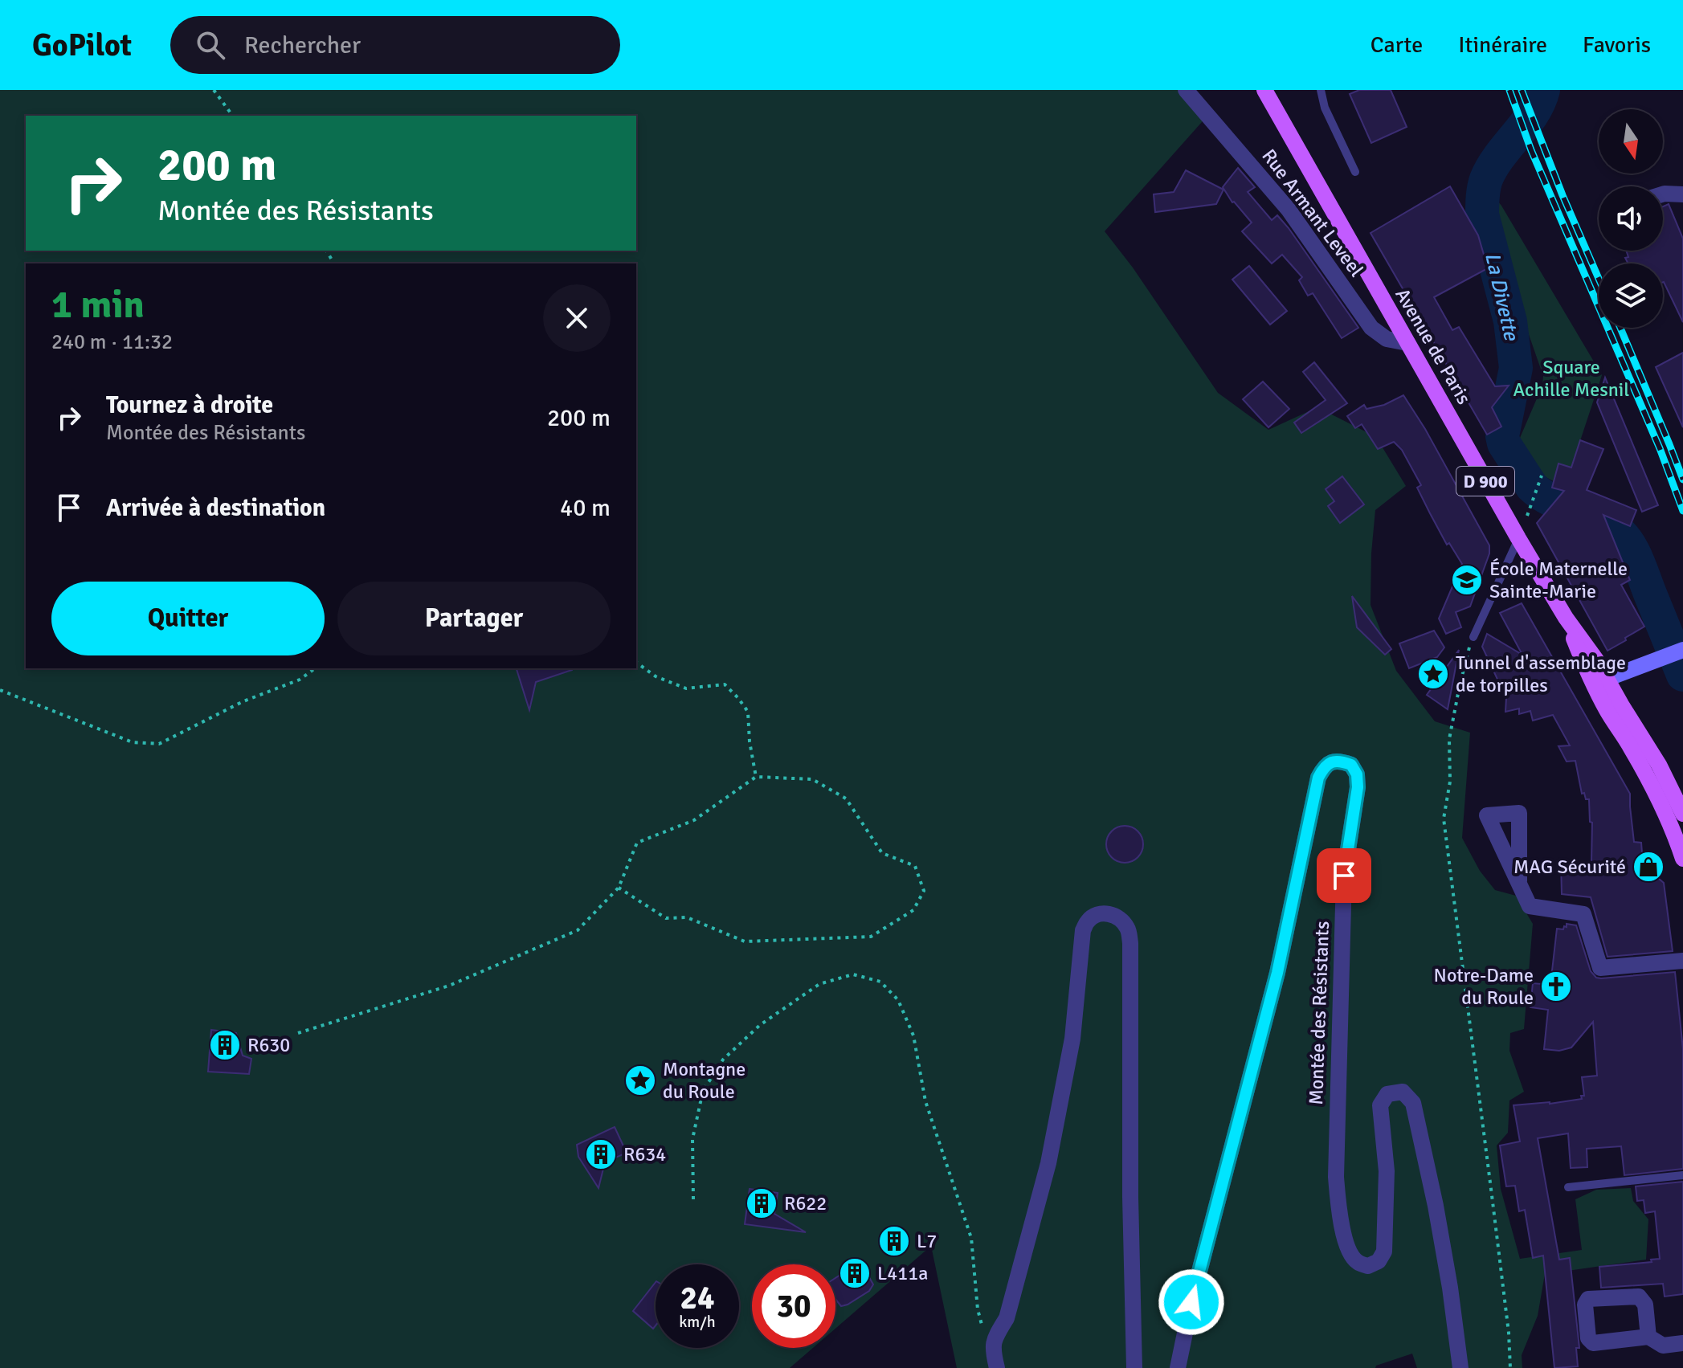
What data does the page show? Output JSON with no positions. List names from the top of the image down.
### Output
{
  "streets": {
    "main road": ["Avenue de Paris", "D 900"],
    "street": ["Rue Armant Leveel", "Montée des Résistants"]
  },
  "crossings": [
    ["Rue Armant Leveel", "Avenue de Paris"]
  ],
  "water": ["La Divette"],
  "parks": ["Square Achille Mesnil"],
  "places": {
    "school or university": ["École Maternelle Sainte-Marie"],
    "place": ["Tunnel d'assemblage de torpilles", "Montagne du Roule"],
    "shop": ["MAG Sécurité"],
    "church": ["Notre-Dame du Roule"],
    "building": [
      "R630",
      "R634",
      "R622",
      "L7",
      "L411a"
    ]
  },
  "north": "bottom",
  "page": {
    "header": "GoPilot",
    "search": "Rechercher",
    "nav": ["Carte", "Itinéraire", "Favoris"],
    "turn": ["200 m", "Montée des Résistants"],
    "heading": ["1 min", "240 m · 11:32"],
    "list": [
      {
        "name": "Tournez à droite",
        "note": "Montée des Résistants",
        "value": "200 m"
      },
      {
        "name": "Arrivée à destination",
        "value": "40 m"
      }
    ],
    "buttons": ["Quitter", "Partager"],
    "speed": "24 km/h",
    "limit": "30"
  }
}
